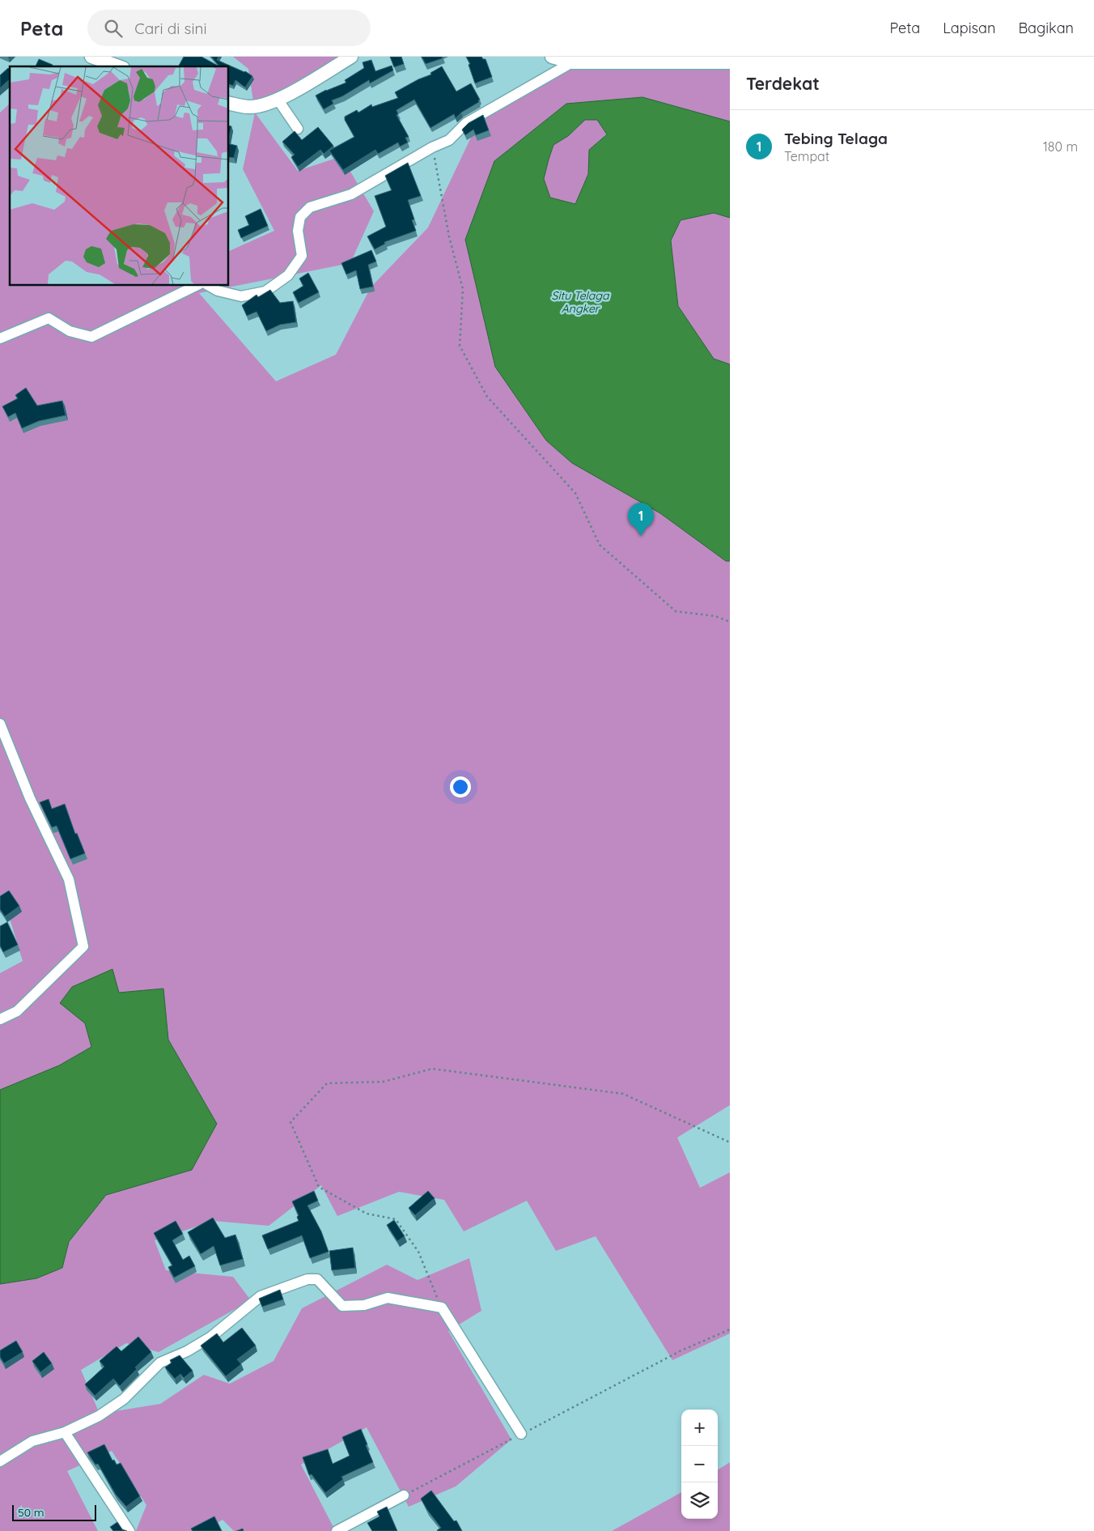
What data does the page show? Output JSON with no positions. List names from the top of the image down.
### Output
{
  "water": ["Situ Telaga Angker"],
  "scale_bar": "50 m",
  "page": {
    "header": "Peta",
    "search": "Cari di sini",
    "nav": ["Peta", "Lapisan", "Bagikan"],
    "heading": "Terdekat",
    "list": [
      {
        "mark": "1",
        "name": "Tebing Telaga",
        "note": "Tempat",
        "value": "180 m"
      }
    ],
    "pins": "1",
    "map_buttons": ["+", "−"],
    "scale": "50 m"
  }
}
